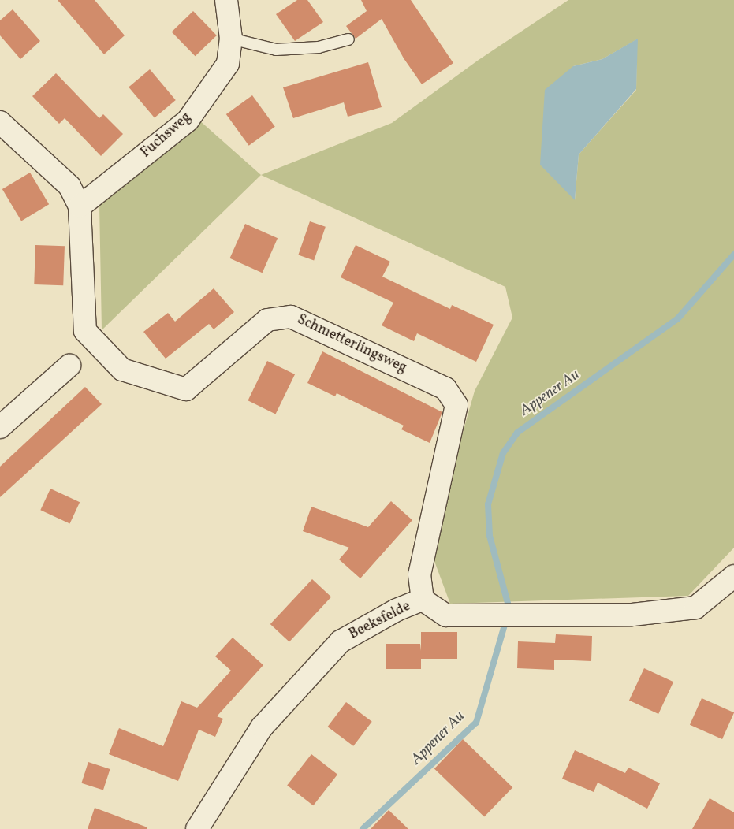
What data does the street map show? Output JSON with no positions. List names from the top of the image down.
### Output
{
  "streets": {
    "street": ["Fuchsweg", "Schmetterlingsweg", "Beeksfelde"]
  },
  "crossings": [
    ["Fuchsweg", "Schmetterlingsweg"],
    ["Schmetterlingsweg", "Beeksfelde"]
  ],
  "water": ["Appener Au"]
}
